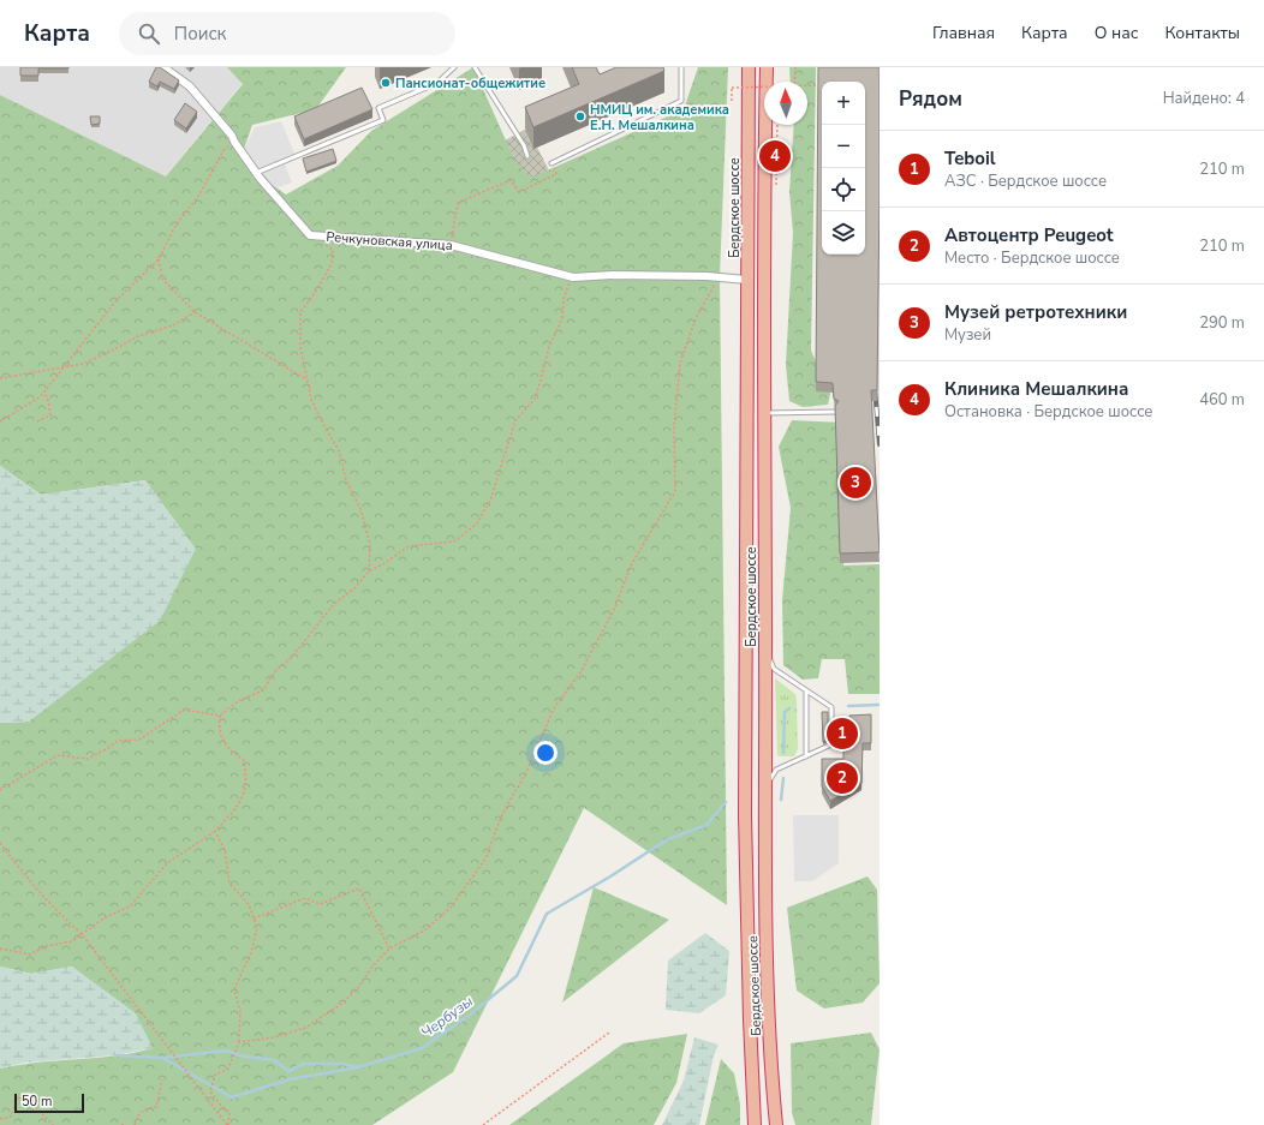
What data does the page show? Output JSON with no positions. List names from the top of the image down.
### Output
{
  "streets": {
    "highway": ["Бердское шоссе"],
    "street": ["Речкуновская улица"]
  },
  "crossings": [
    ["Бердское шоссе", "Речкуновская улица"]
  ],
  "water": ["Чербузы"],
  "places": ["Пансионат-общежитие", "НМИЦ им. академика Е.Н. Мешалкина"],
  "scale_bar": "50 m",
  "north": "top",
  "page": {
    "header": "Карта",
    "search": "Поиск",
    "nav": [
      "Главная",
      "Карта",
      "О нас",
      "Контакты"
    ],
    "heading": ["Рядом", "Найдено: 4"],
    "map_buttons": ["+", "−"],
    "list": [
      {
        "mark": "1",
        "name": "Teboil",
        "note": "АЗС · Бердское шоссе",
        "value": "210 m"
      },
      {
        "mark": "2",
        "name": "Автоцентр Peugeot",
        "note": "Место · Бердское шоссе",
        "value": "210 m"
      },
      {
        "mark": "3",
        "name": "Музей ретротехники",
        "note": "Музей",
        "value": "290 m"
      },
      {
        "mark": "4",
        "name": "Клиника Мешалкина",
        "note": "Остановка · Бердское шоссе",
        "value": "460 m"
      }
    ],
    "pins": [
      "4",
      "3",
      "1",
      "2"
    ],
    "scale": "50 m"
  }
}
